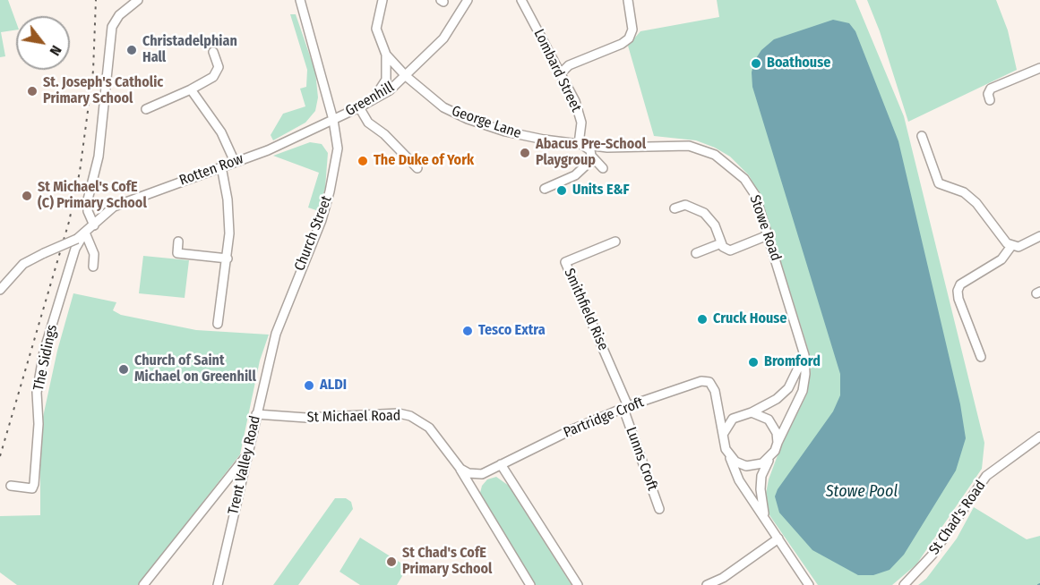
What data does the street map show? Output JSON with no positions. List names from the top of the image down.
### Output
{
  "streets": {
    "street": [
      "Lombard Street",
      "Greenhill",
      "George Lane",
      "Rotten Row",
      "Stowe Road",
      "Church Street",
      "Smithfield Rise",
      "The Sidings",
      "St Michael Road",
      "Partridge Croft",
      "Lunns Croft",
      "Trent Valley Road",
      "St Chad's Road"
    ]
  },
  "crossings": [
    ["Lombard Street", "George Lane"],
    ["Lombard Street", "Stowe Road"],
    ["Greenhill", "George Lane"],
    ["Greenhill", "Rotten Row"],
    ["Greenhill", "Church Street"],
    ["George Lane", "Stowe Road"],
    ["Rotten Row", "Church Street"],
    ["Rotten Row", "The Sidings"],
    ["Church Street", "Trent Valley Road"],
    ["Smithfield Rise", "Partridge Croft"],
    ["Smithfield Rise", "Lunns Croft"],
    ["St Michael Road", "Trent Valley Road"],
    ["Partridge Croft", "Lunns Croft"]
  ],
  "water": ["Stowe Pool"],
  "places": [
    "Christadelphian Hall",
    "Boathouse",
    "St. Joseph's Catholic Primary School",
    "Abacus Pre-School Playgroup",
    "The Duke of York",
    "Units E&F",
    "St Michael's CofE (C) Primary School",
    "Cruck House",
    "Tesco Extra",
    "Bromford",
    "Church of Saint Michael on Greenhill",
    "ALDI",
    "St Chad's CofE Primary School"
  ],
  "north": "bottom right"
}
